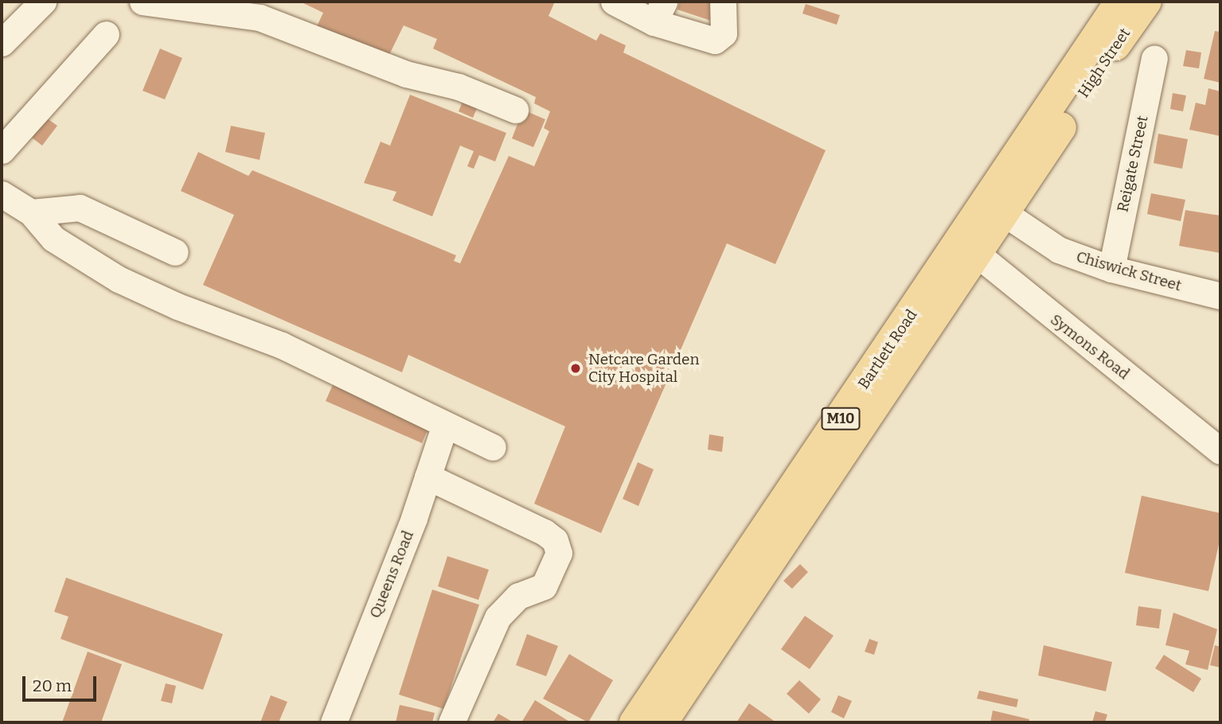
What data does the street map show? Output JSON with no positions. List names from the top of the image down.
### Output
{
  "streets": {
    "main road": ["High Street", "Bartlett Road", "M10"],
    "street": [
      "Reigate Street",
      "Chiswick Street",
      "Symons Road",
      "Queens Road"
    ]
  },
  "crossings": [
    ["High Street", "Bartlett Road"],
    ["Reigate Street", "Chiswick Street"],
    ["Chiswick Street", "Bartlett Road"],
    ["Symons Road", "Bartlett Road"]
  ],
  "places": ["Netcare Garden City Hospital"],
  "scale_bar": "20 m"
}
